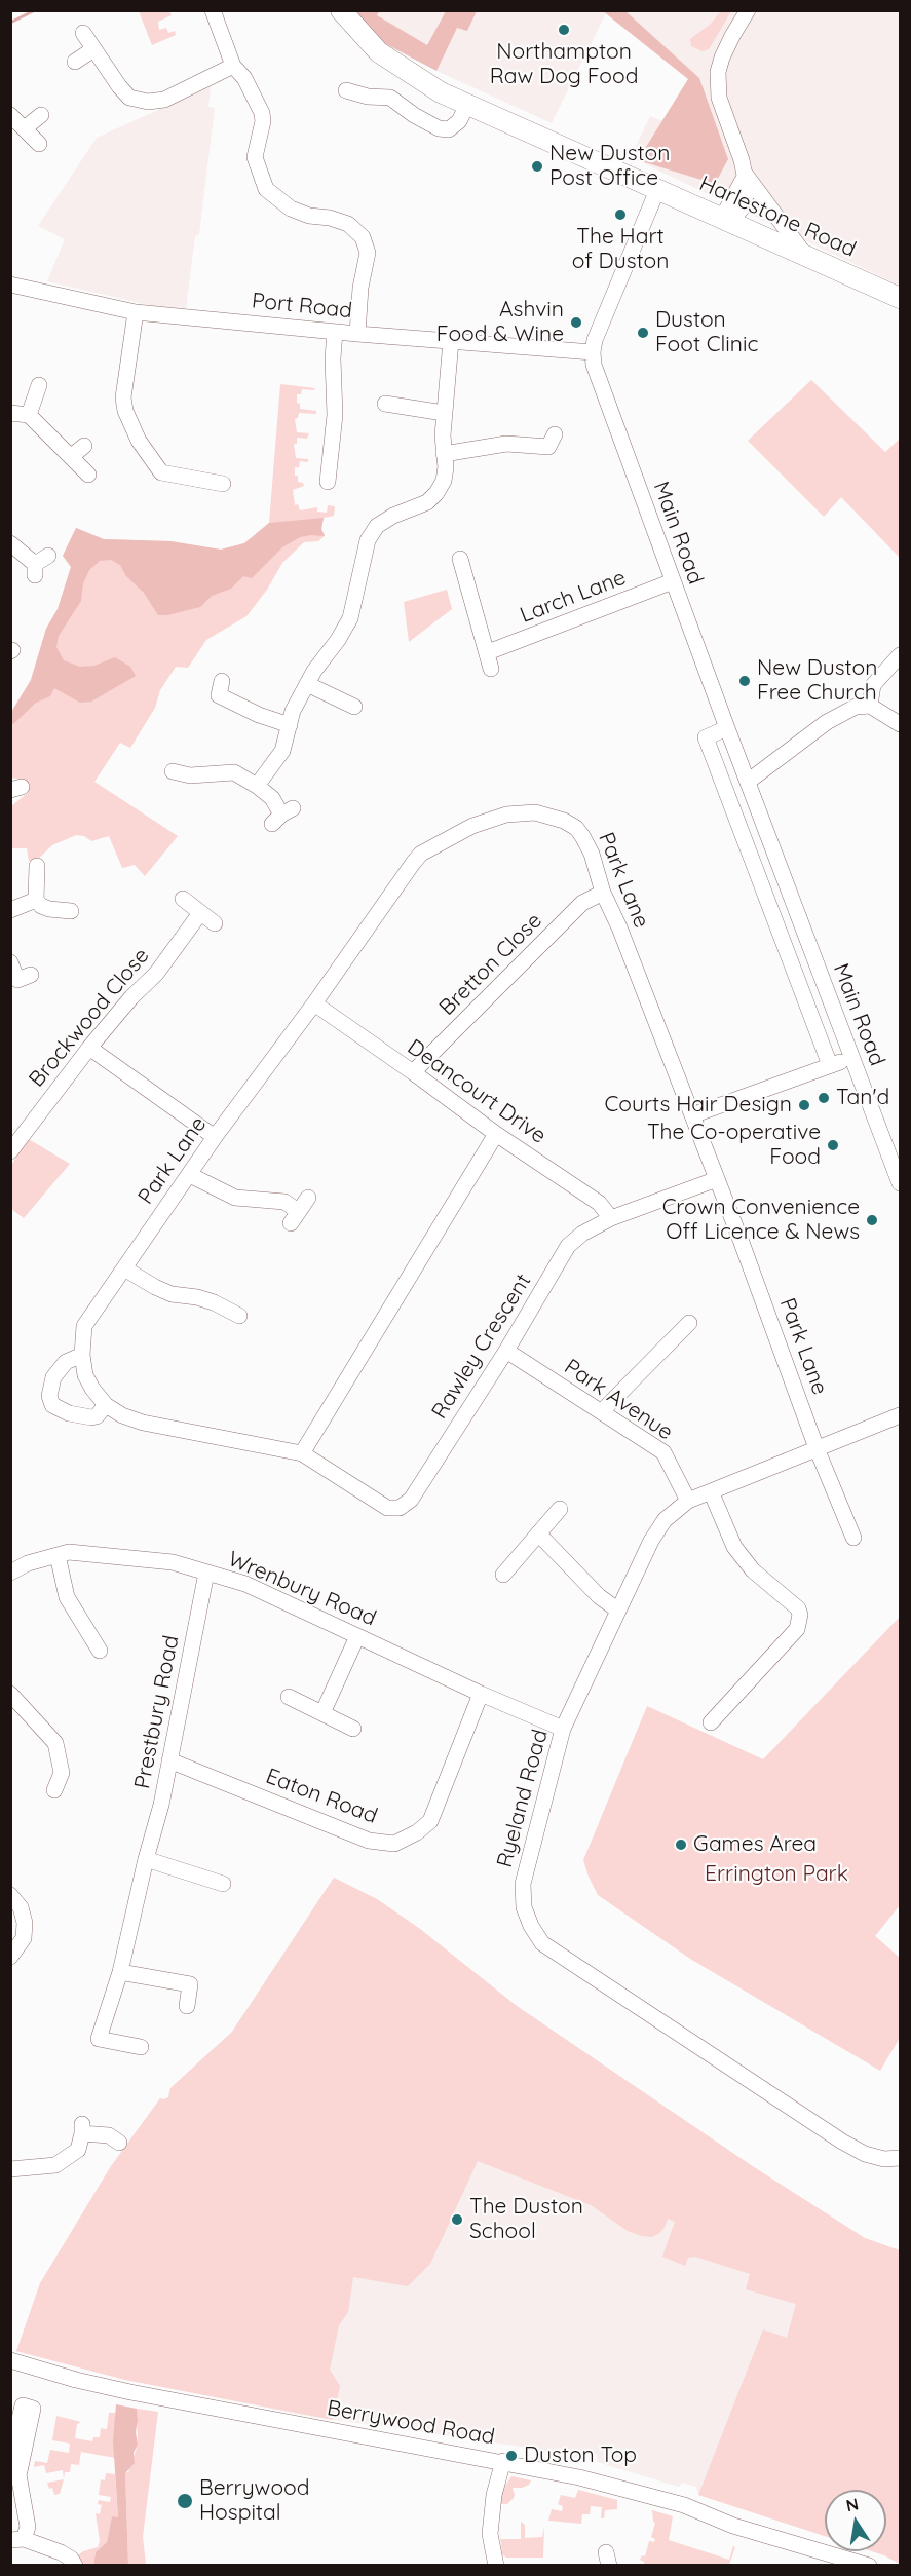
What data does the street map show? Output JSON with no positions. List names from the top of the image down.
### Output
{
  "streets": {
    "main road": ["Harlestone Road"],
    "street": [
      "Port Road",
      "Main Road",
      "Larch Lane",
      "Park Lane",
      "Bretton Close",
      "Brockwood Close",
      "Deancourt Drive",
      "Rawley Crescent",
      "Park Avenue",
      "Wrenbury Road",
      "Prestbury Road",
      "Eaton Road",
      "Ryeland Road",
      "Berrywood Road"
    ]
  },
  "crossings": [
    ["Port Road", "Main Road"],
    ["Main Road", "Larch Lane"],
    ["Park Lane", "Bretton Close"],
    ["Park Lane", "Deancourt Drive"],
    ["Park Lane", "Rawley Crescent"],
    ["Park Lane", "Ryeland Road"],
    ["Bretton Close", "Deancourt Drive"],
    ["Deancourt Drive", "Rawley Crescent"],
    ["Rawley Crescent", "Park Avenue"],
    ["Park Avenue", "Ryeland Road"],
    ["Wrenbury Road", "Prestbury Road"],
    ["Wrenbury Road", "Eaton Road"],
    ["Wrenbury Road", "Ryeland Road"],
    ["Prestbury Road", "Eaton Road"]
  ],
  "parks": ["Errington Park"],
  "places": [
    "Northampton Raw Dog Food",
    "New Duston Post Office",
    "The Hart of Duston",
    "Ashvin Food & Wine",
    "Duston Foot Clinic",
    "New Duston Free Church",
    "Tan'd",
    "Courts Hair Design",
    "The Co-operative Food",
    "Crown Convenience Off Licence & News",
    "Games Area",
    "The Duston School",
    "Duston Top",
    "Berrywood Hospital"
  ],
  "north": "top"
}
